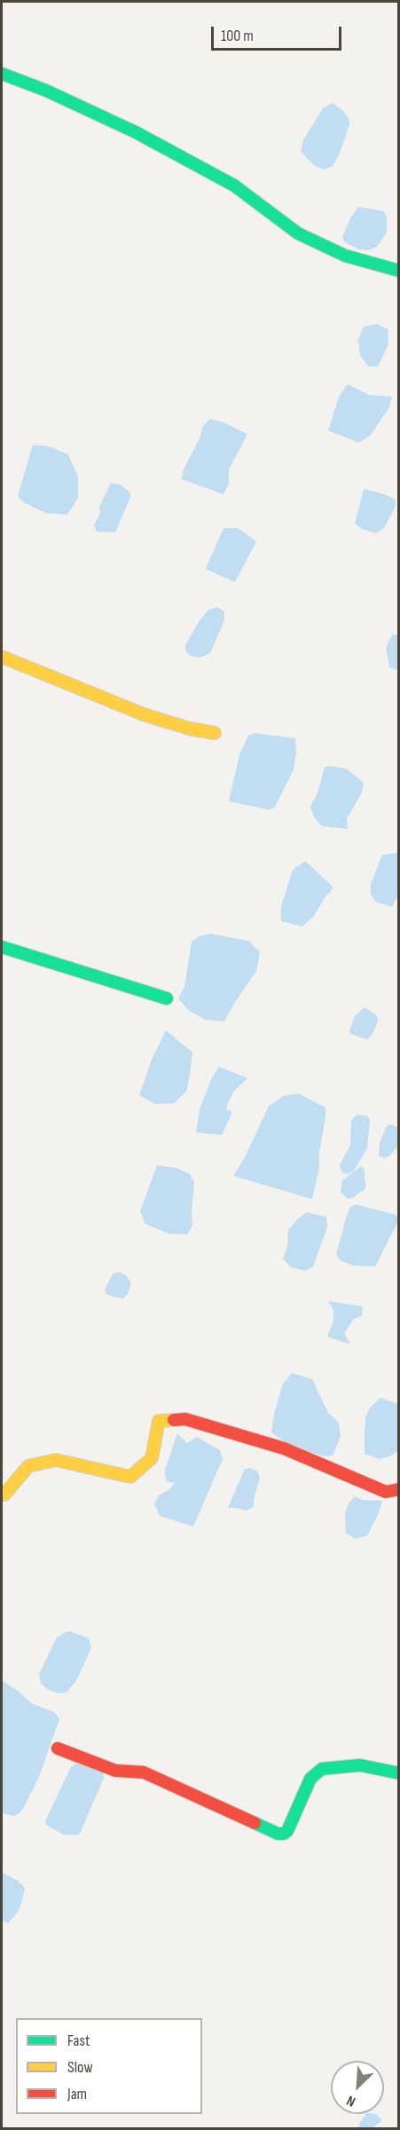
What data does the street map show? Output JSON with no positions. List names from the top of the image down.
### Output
{
  "legend": ["Fast", "Slow", "Jam"],
  "scale_bar": "100 m",
  "north": "bottom left"
}
